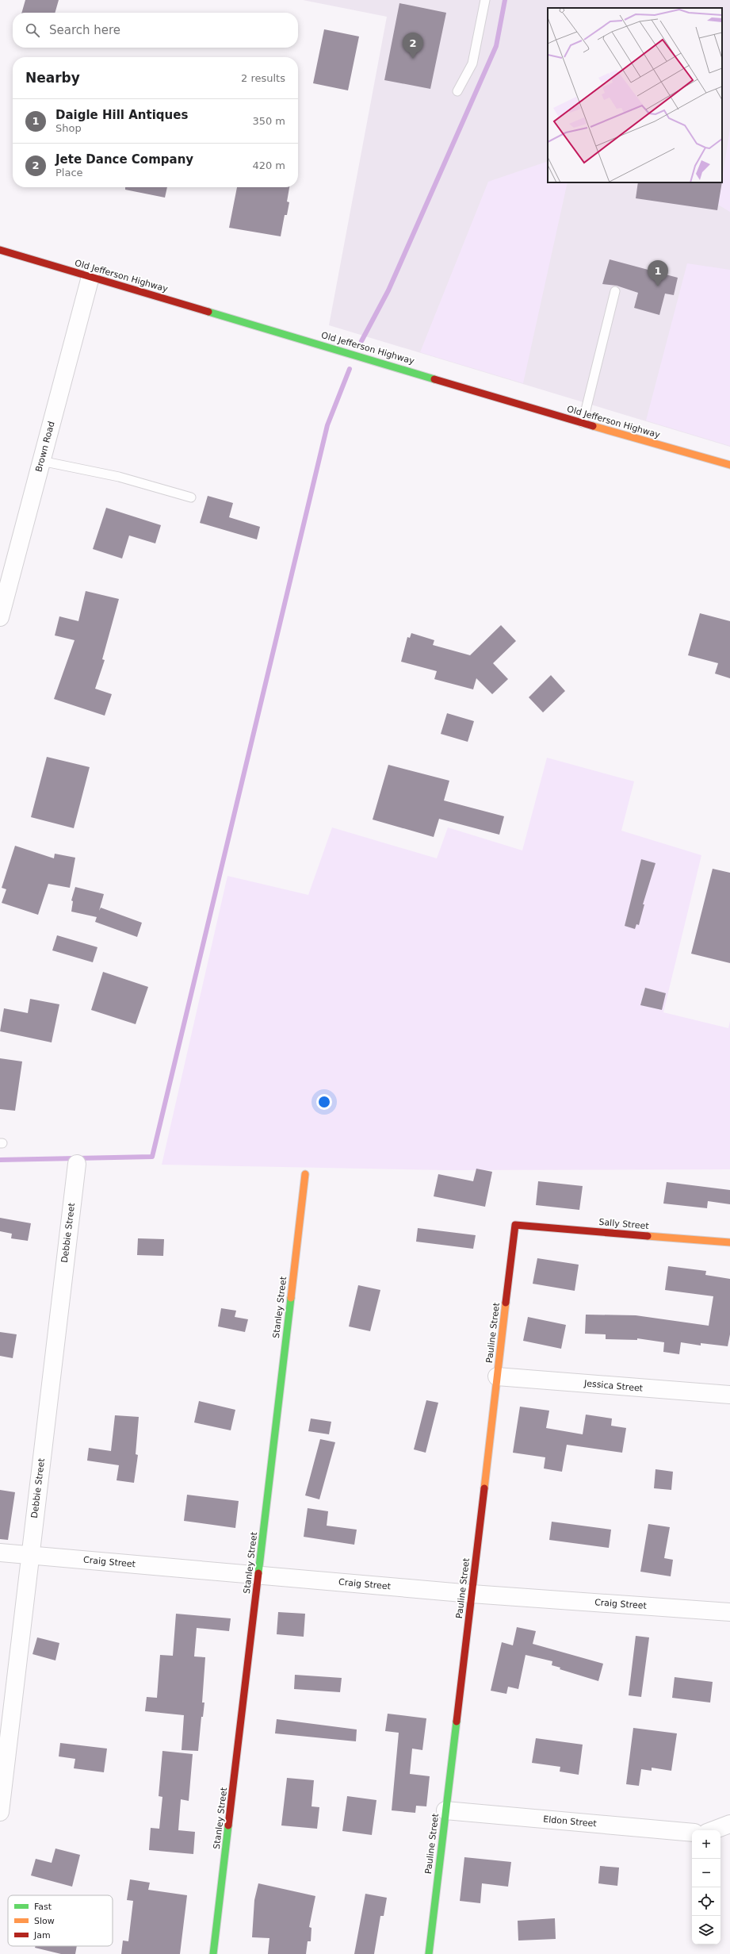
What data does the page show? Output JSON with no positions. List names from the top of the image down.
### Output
{
  "streets": {
    "street": [
      "Old Jefferson Highway",
      "Brown Road",
      "Sally Street",
      "Debbie Street",
      "Stanley Street",
      "Pauline Street",
      "Jessica Street",
      "Craig Street",
      "Eldon Street"
    ]
  },
  "crossings": [
    ["Old Jefferson Highway", "Brown Road"],
    ["Sally Street", "Pauline Street"],
    ["Debbie Street", "Craig Street"],
    ["Stanley Street", "Craig Street"],
    ["Pauline Street", "Jessica Street"],
    ["Pauline Street", "Craig Street"],
    ["Pauline Street", "Eldon Street"]
  ],
  "legend": ["Fast", "Slow", "Jam"],
  "page": {
    "search": "Search here",
    "pins": ["2", "1"],
    "heading": ["Nearby", "2 results"],
    "list": [
      {
        "mark": "1",
        "name": "Daigle Hill Antiques",
        "note": "Shop",
        "value": "350 m"
      },
      {
        "mark": "2",
        "name": "Jete Dance Company",
        "note": "Place",
        "value": "420 m"
      }
    ],
    "map_buttons": ["+", "−"]
  }
}
